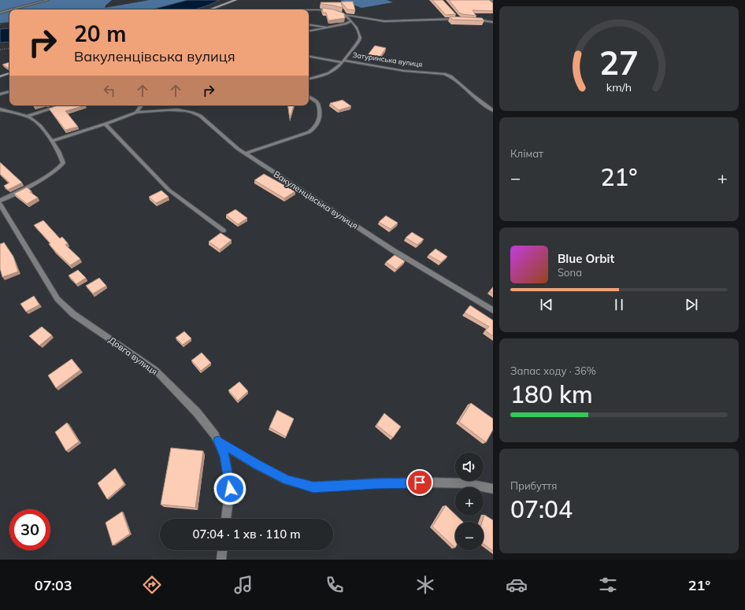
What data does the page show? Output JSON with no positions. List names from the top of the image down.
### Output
{
  "streets": {
    "street": ["Затуринська вулиця", "Вакуленцівська вулиця", "Довга вулиця"]
  },
  "page": {
    "turn": ["20 m", "Вакуленцівська вулиця"],
    "tile": [
      "Клімат",
      ["Запас ходу · 36%", "180 km"],
      ["Прибуття", "07:04"]
    ],
    "heat": ["−", "21°", "+"],
    "song": ["Blue Orbit", "Sona"],
    "map_buttons": ["+", "−"],
    "limit": "30",
    "trip": "07:04 · 1 хв · 110 m",
    "tabs": ["07:03", "21°"],
    "gauge": ["27", "km/h"]
  }
}
